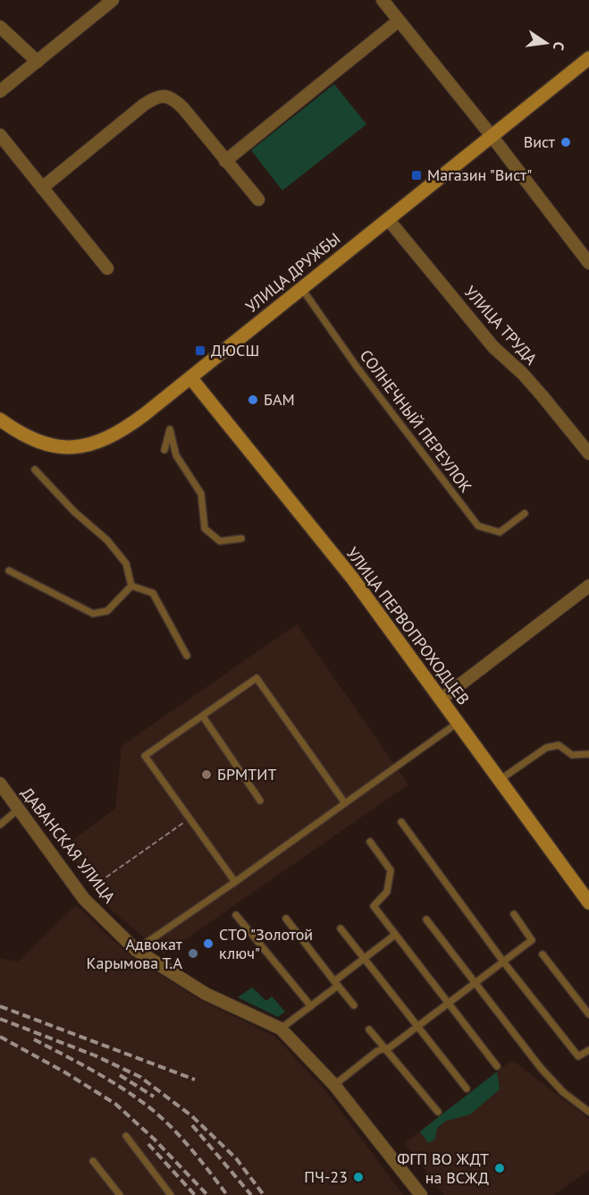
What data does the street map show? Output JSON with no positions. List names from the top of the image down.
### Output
{
  "streets": {
    "street": [
      "УЛИЦА ДРУЖБЫ",
      "УЛИЦА ТРУДА",
      "УЛИЦА ПЕРВОПРОХОДЦЕВ",
      "ДАВАНСКАЯ УЛИЦА"
    ],
    "lane": ["СОЛНЕЧНЫЙ ПЕРЕУЛОК"]
  },
  "crossings": [
    ["УЛИЦА ДРУЖБЫ", "УЛИЦА ТРУДА"],
    ["УЛИЦА ДРУЖБЫ", "СОЛНЕЧНЫЙ ПЕРЕУЛОК"],
    ["УЛИЦА ДРУЖБЫ", "УЛИЦА ПЕРВОПРОХОДЦЕВ"]
  ],
  "places": {
    "other": [
      "Вист",
      "БАМ",
      "БРМТИТ",
      "СТО \"Золотой ключ\"",
      "Адвокат Карымова Т.А",
      "ФГП ВО ЖДТ на ВСЖД",
      "ПЧ-23"
    ],
    "transit": ["Магазин \"Вист\"", "ДЮСШ"]
  },
  "north": "right"
}
